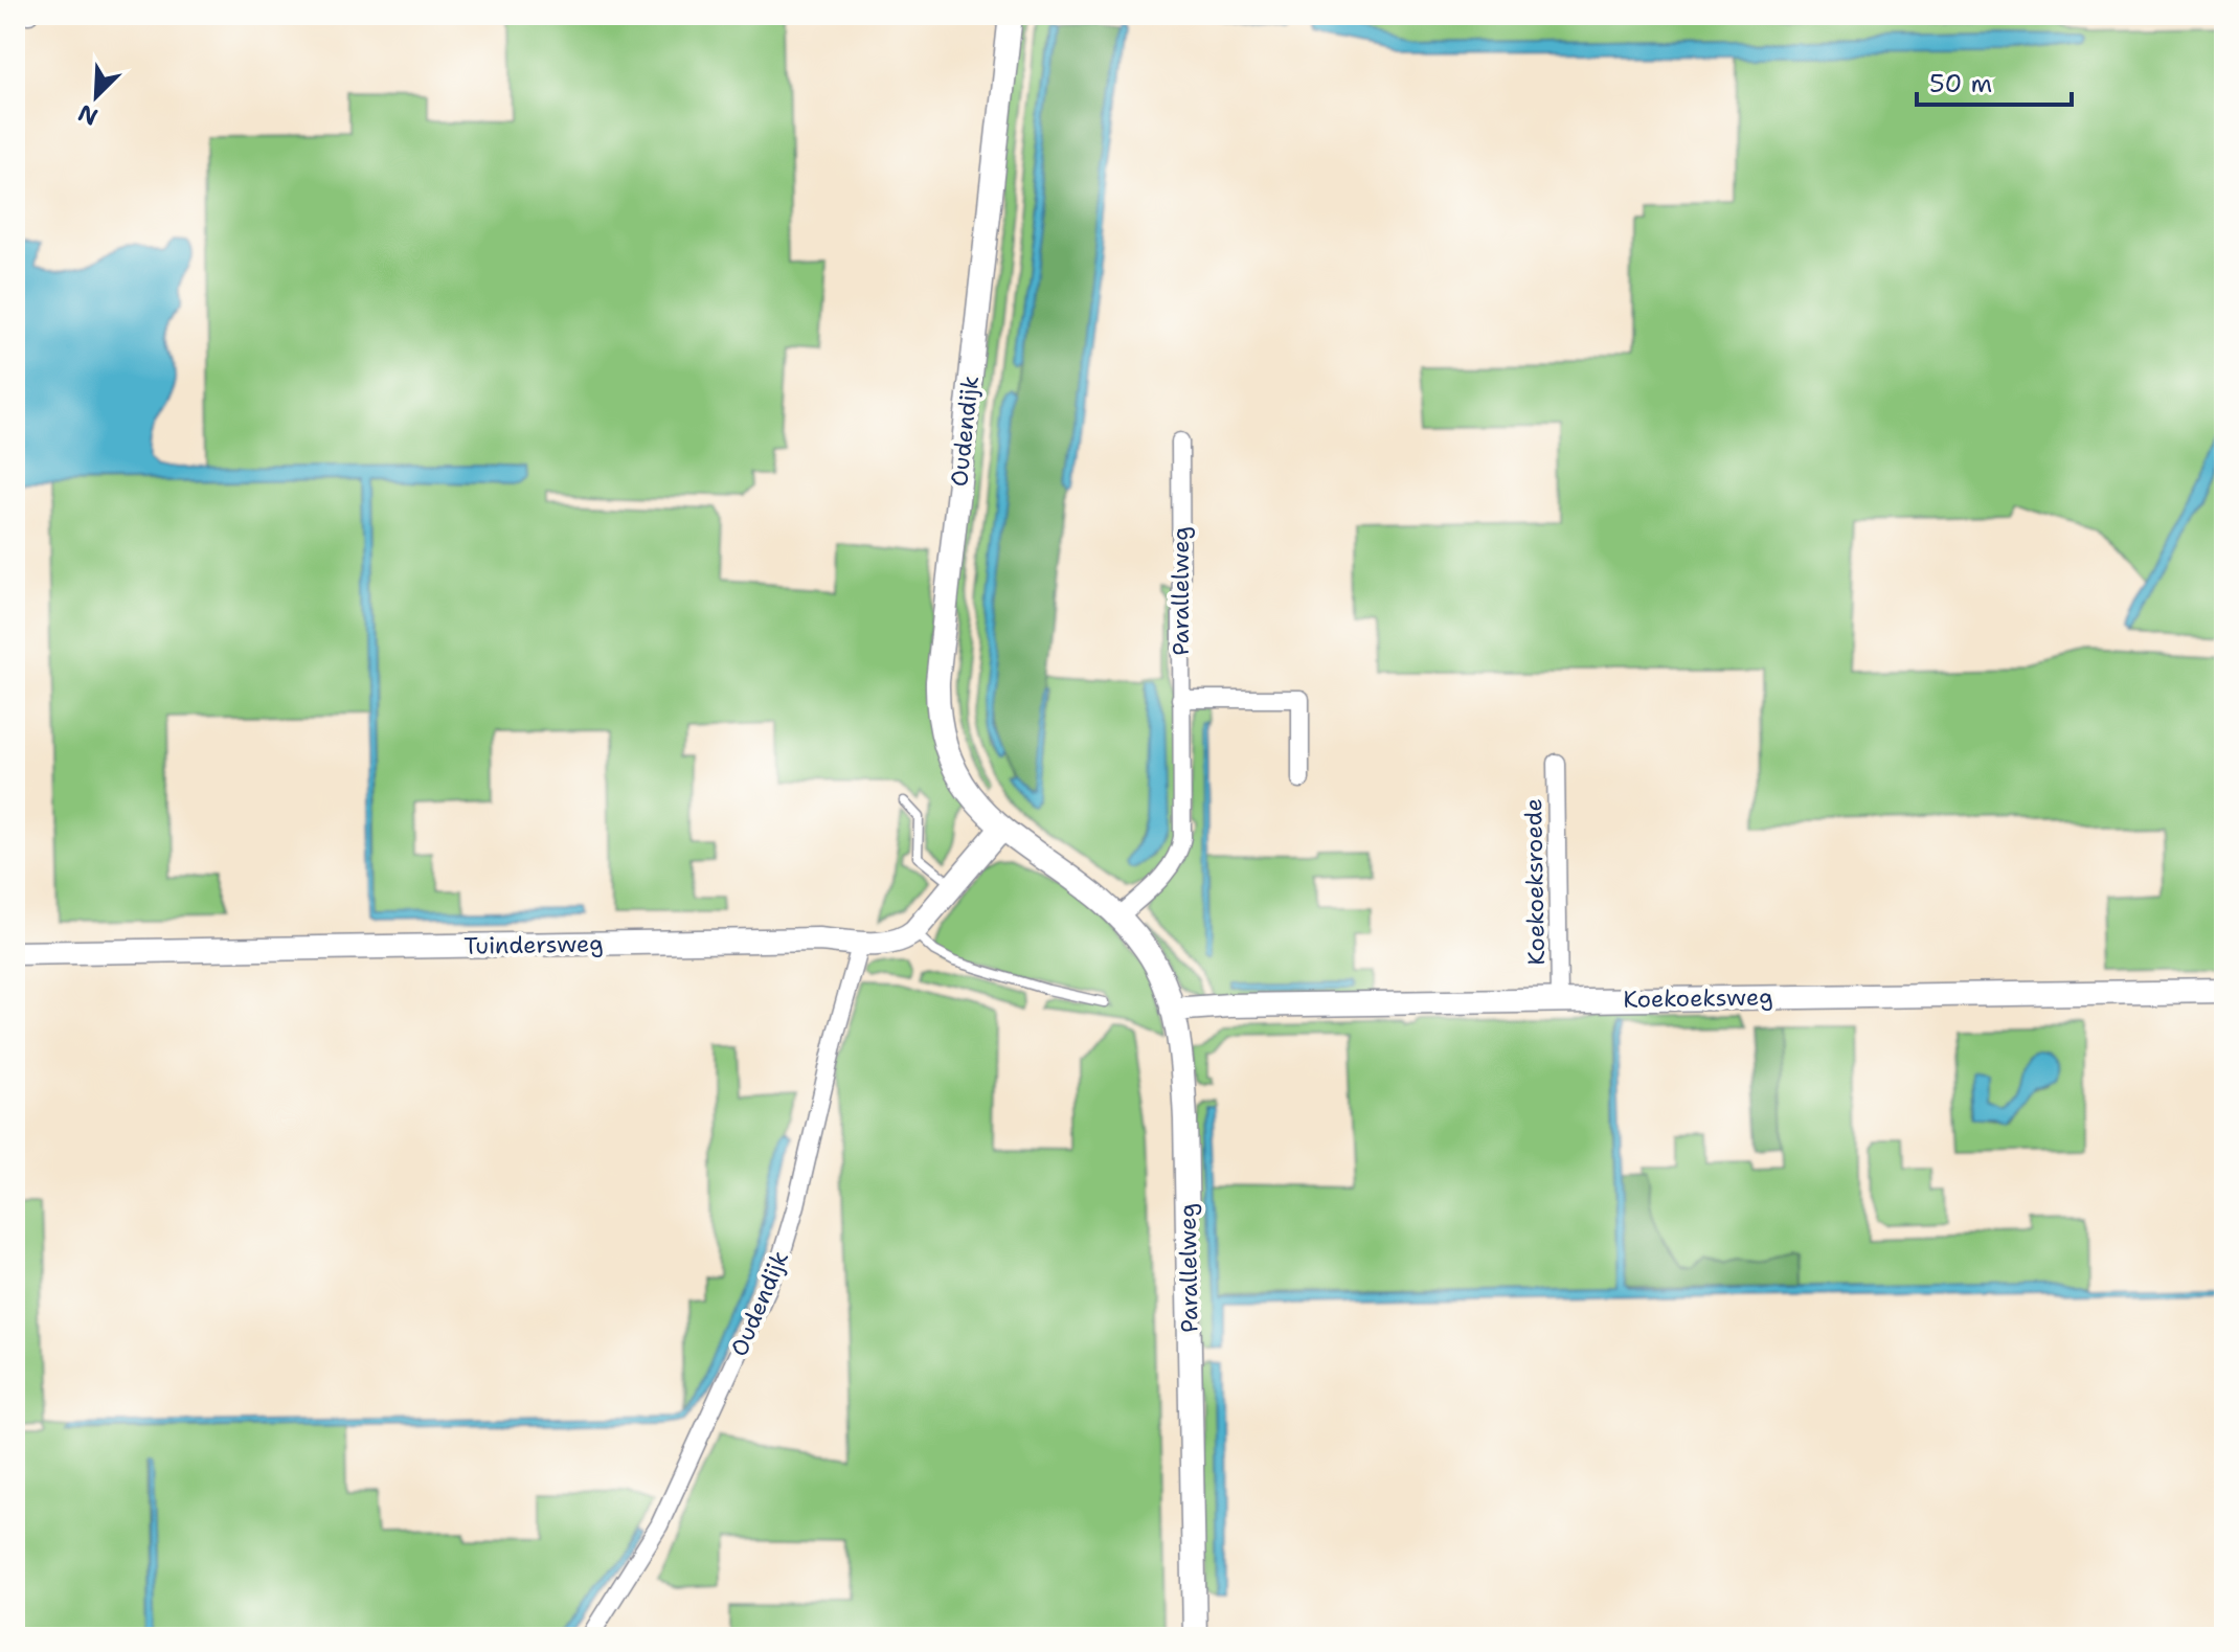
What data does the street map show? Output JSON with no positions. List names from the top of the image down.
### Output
{
  "streets": {
    "street": [
      "Oudendijk",
      "Parallelweg",
      "Koekoeksroede",
      "Tuindersweg",
      "Koekoeksweg"
    ]
  },
  "crossings": [
    ["Oudendijk", "Parallelweg"],
    ["Oudendijk", "Tuindersweg"],
    ["Parallelweg", "Koekoeksweg"],
    ["Koekoeksroede", "Koekoeksweg"]
  ],
  "scale_bar": "50 m",
  "north": "bottom left"
}
